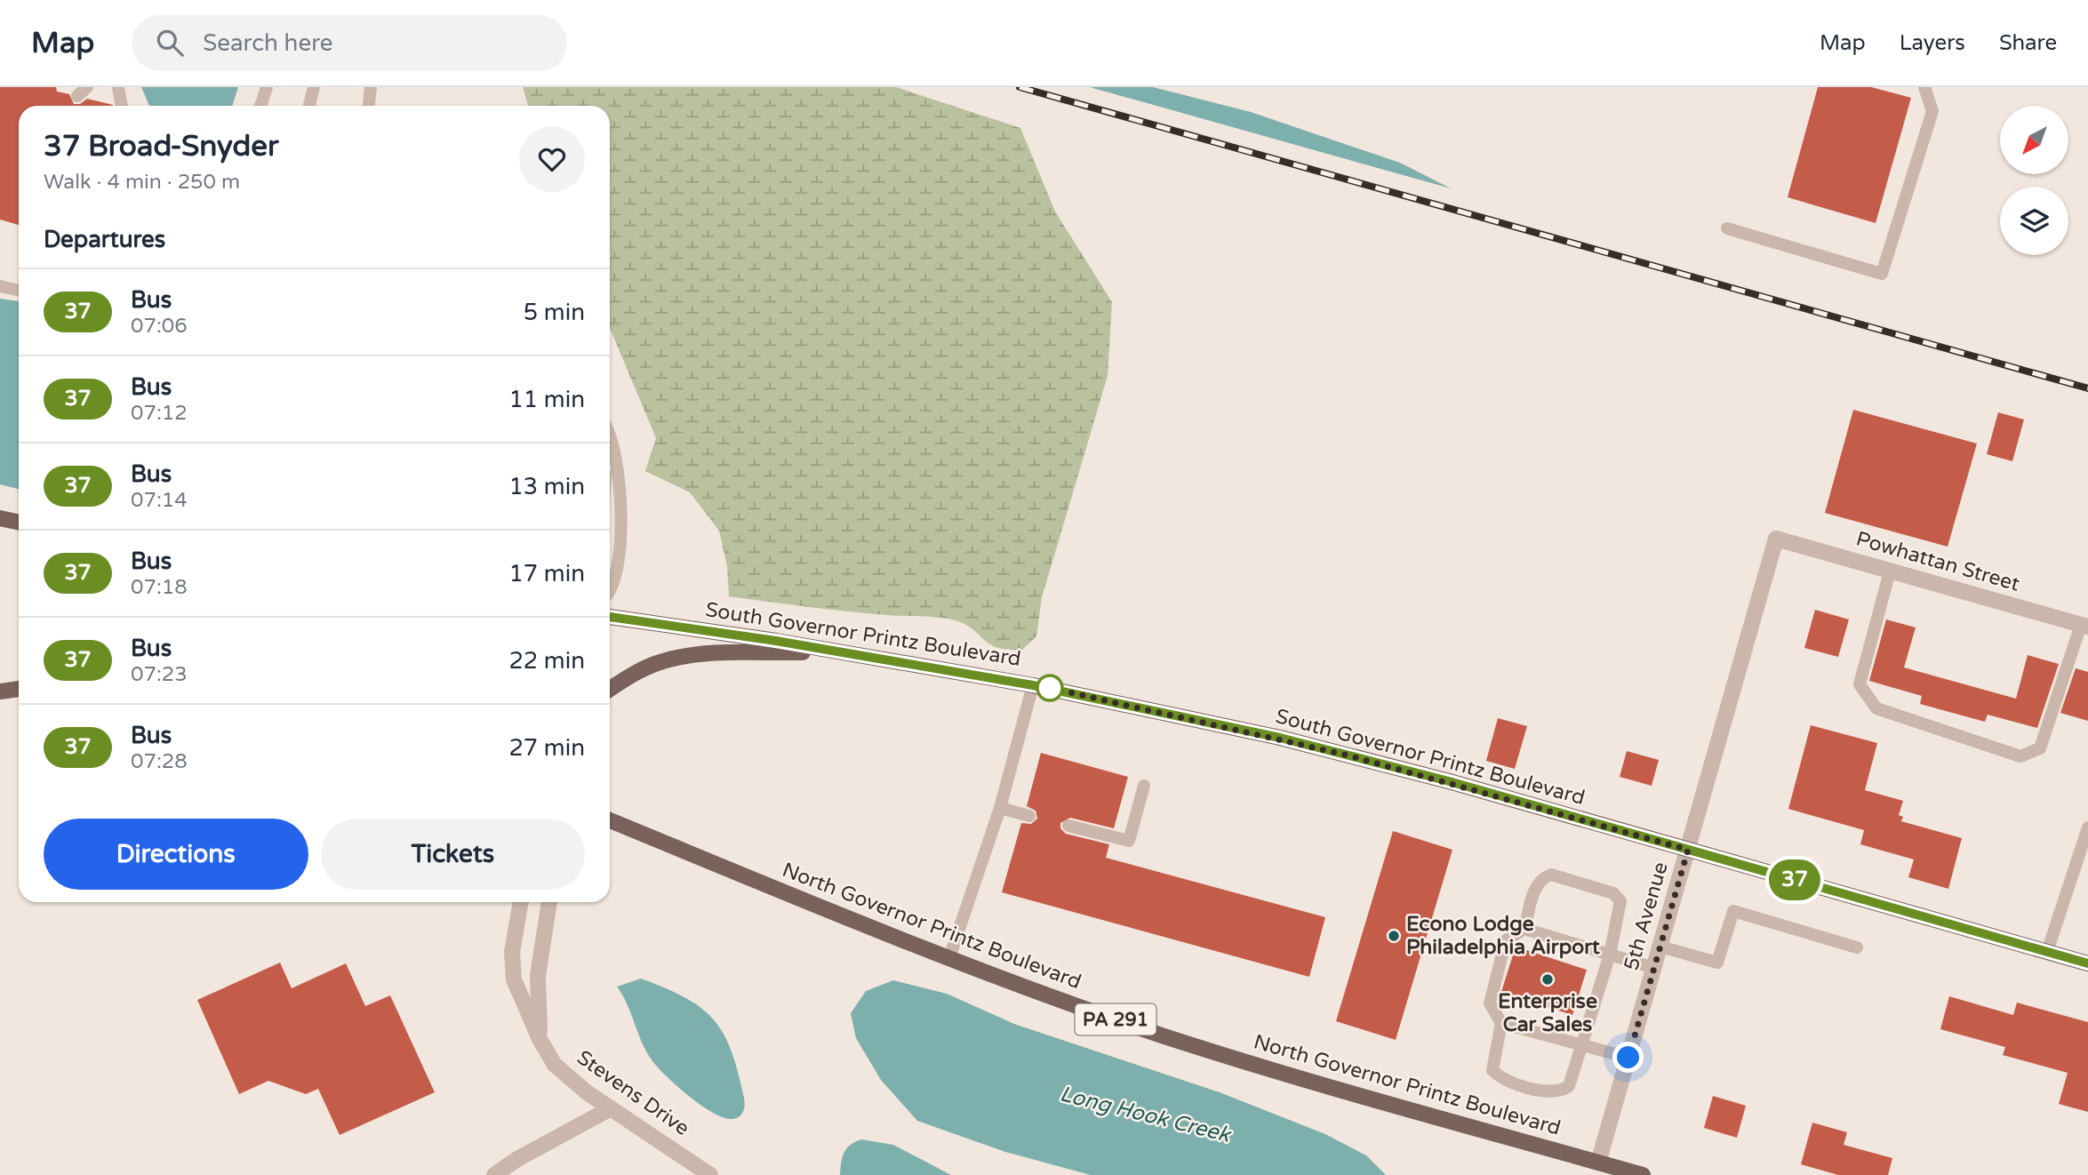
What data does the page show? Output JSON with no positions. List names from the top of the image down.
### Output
{
  "streets": {
    "main road": ["South Governor Printz Boulevard", "North Governor Printz Boulevard", "PA 291"],
    "street": ["Powhattan Street", "5th Avenue", "Stevens Drive"]
  },
  "crossings": [
    ["Powhattan Street", "5th Avenue"],
    ["South Governor Printz Boulevard", "5th Avenue"],
    ["5th Avenue", "North Governor Printz Boulevard"]
  ],
  "water": ["Long Hook Creek"],
  "places": ["Econo Lodge Philadelphia Airport", "Enterprise Car Sales"],
  "lines": ["bus line 37"],
  "north": "bottom left",
  "page": {
    "header": "Map",
    "search": "Search here",
    "nav": ["Map", "Layers", "Share"],
    "on_map": "37",
    "heading": [
      ["37 Broad-Snyder", "Walk · 4 min · 250 m"],
      "Departures"
    ],
    "list": [
      {
        "mark": "37",
        "name": "Bus",
        "note": "07:06",
        "value": "5 min"
      },
      {
        "mark": "37",
        "name": "Bus",
        "note": "07:12",
        "value": "11 min"
      },
      {
        "mark": "37",
        "name": "Bus",
        "note": "07:14",
        "value": "13 min"
      },
      {
        "mark": "37",
        "name": "Bus",
        "note": "07:18",
        "value": "17 min"
      },
      {
        "mark": "37",
        "name": "Bus",
        "note": "07:23",
        "value": "22 min"
      },
      {
        "mark": "37",
        "name": "Bus",
        "note": "07:28",
        "value": "27 min"
      }
    ],
    "buttons": ["Directions", "Tickets"]
  }
}
